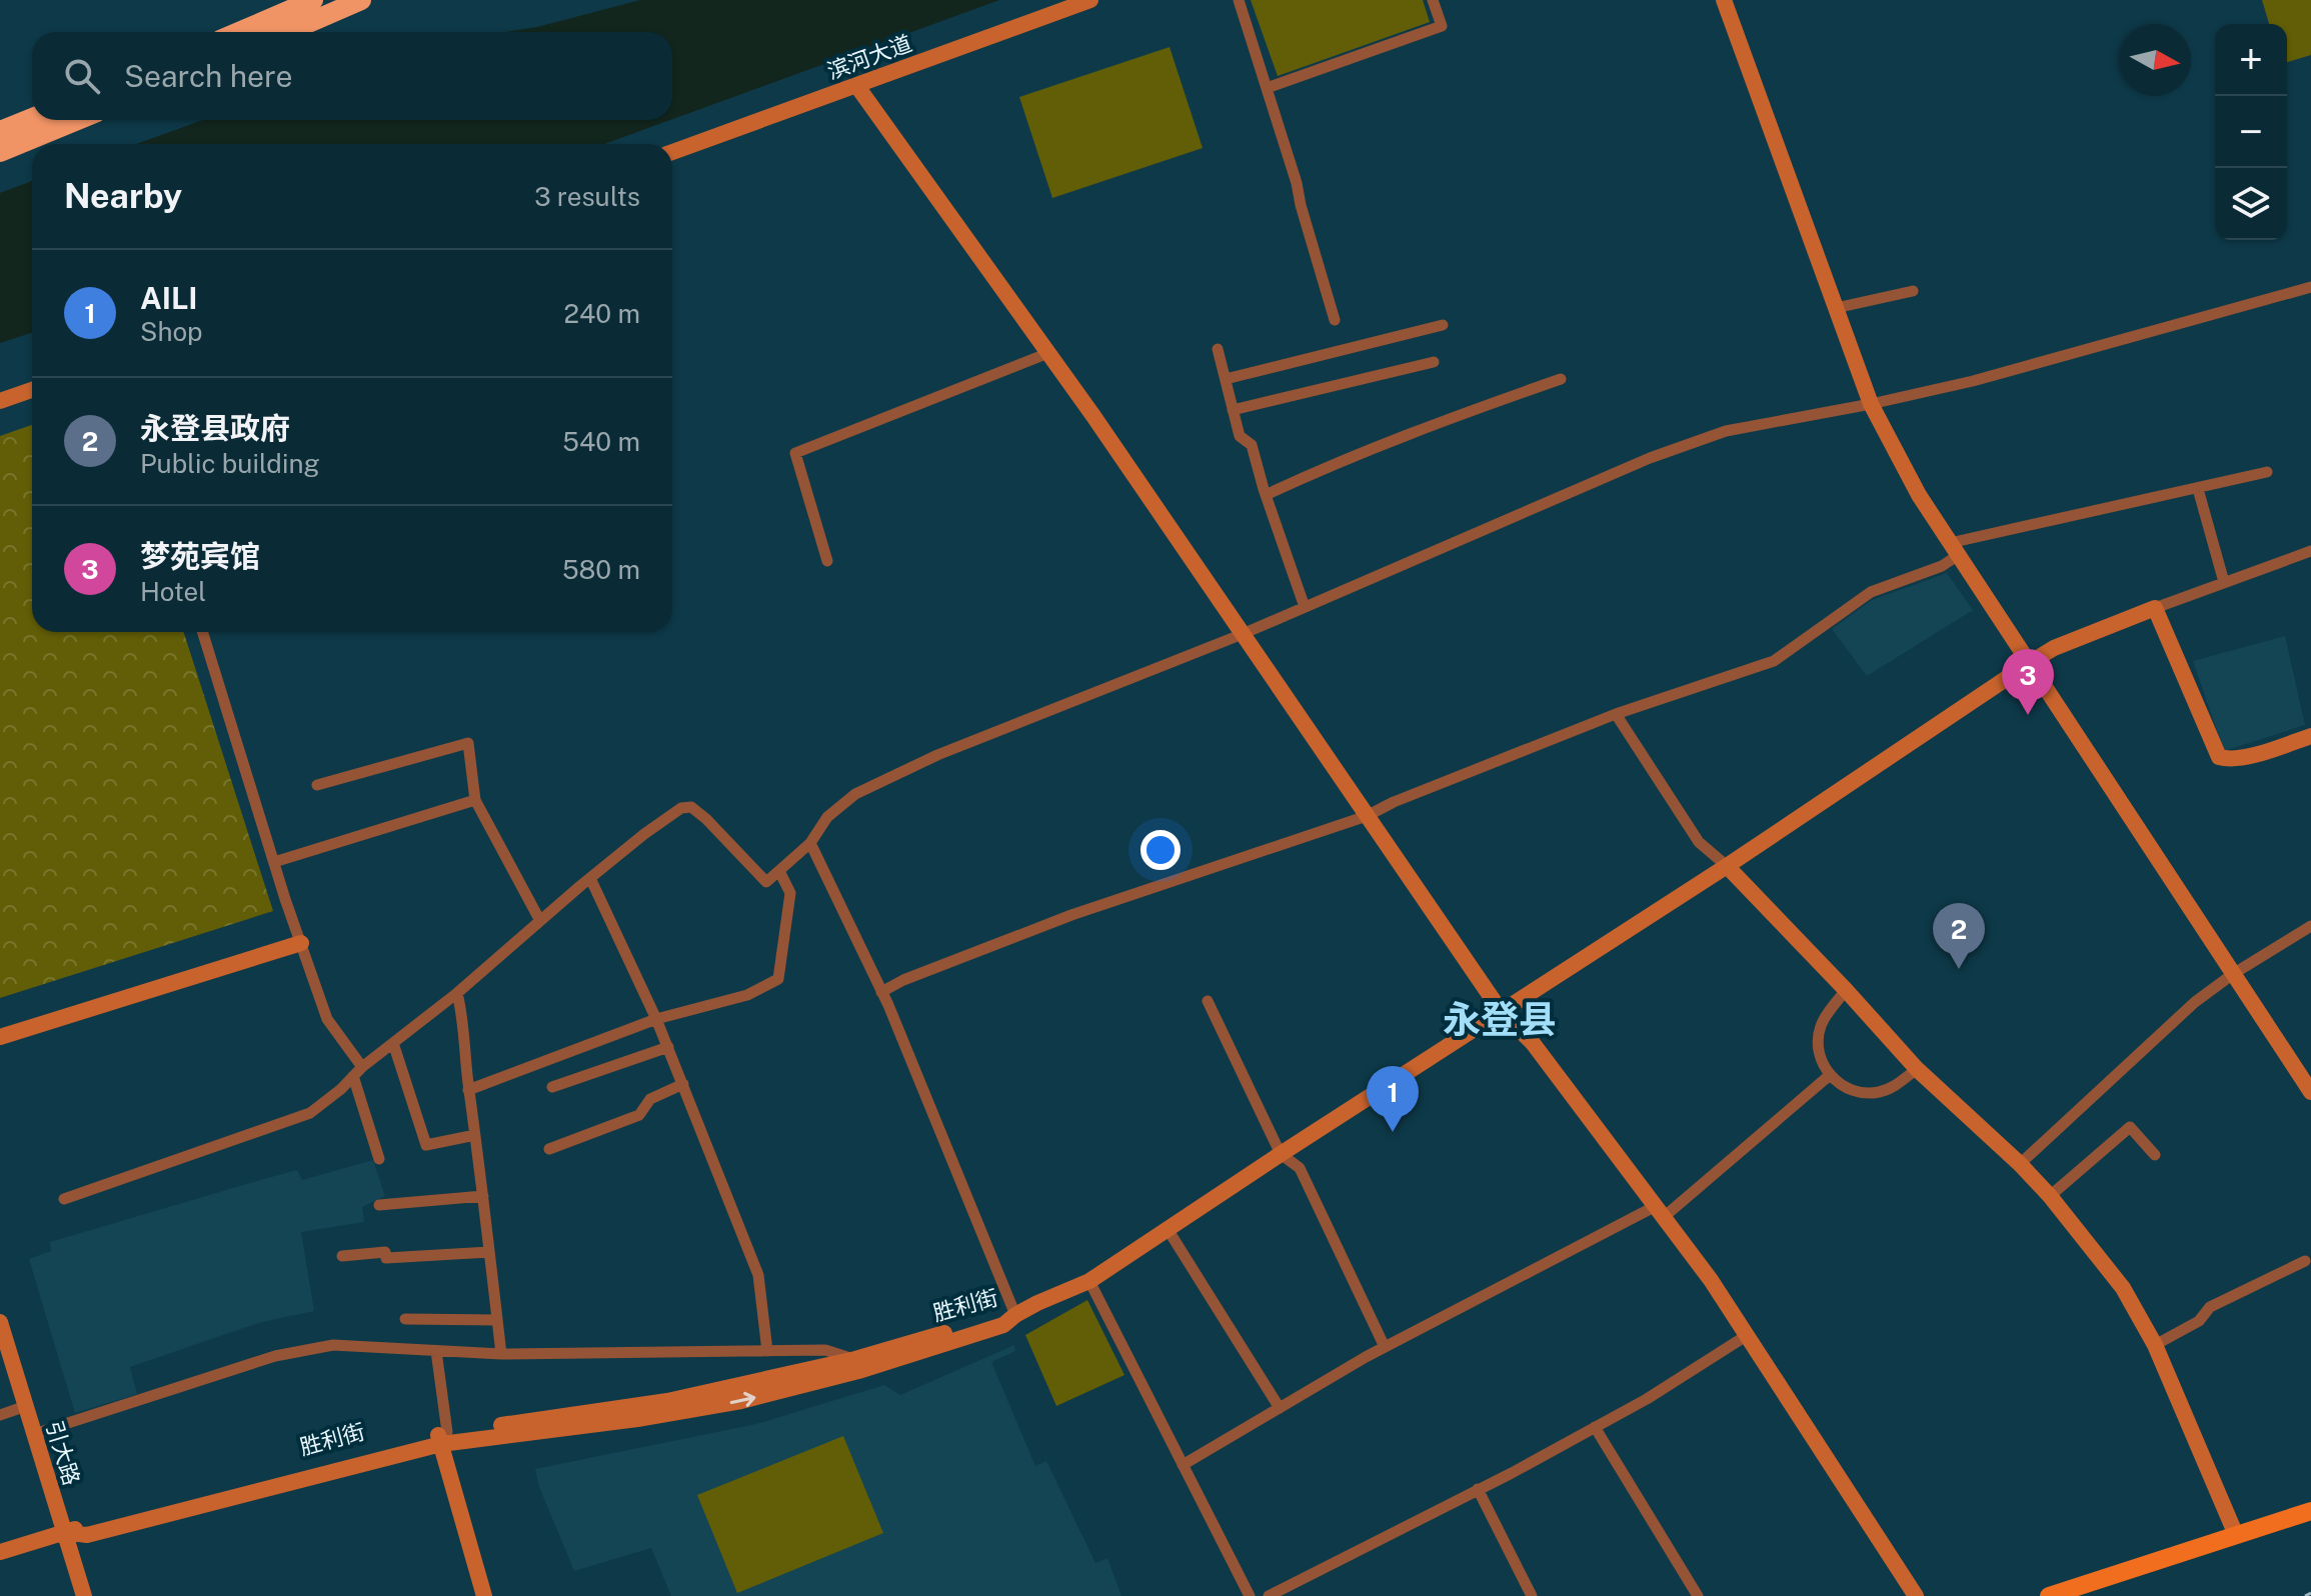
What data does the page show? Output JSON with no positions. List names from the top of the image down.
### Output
{
  "streets": {
    "street": ["滨河大道", "胜利街", "引大路"]
  },
  "crossings": [
    ["胜利街", "引大路"]
  ],
  "districts": ["永登县"],
  "north": "right",
  "page": {
    "map_buttons": ["+", "−"],
    "search": "Search here",
    "heading": ["Nearby", "3 results"],
    "list": [
      {
        "mark": "1",
        "name": "AILI",
        "note": "Shop",
        "value": "240 m"
      },
      {
        "mark": "2",
        "name": "永登县政府",
        "note": "Public building",
        "value": "540 m"
      },
      {
        "mark": "3",
        "name": "梦苑宾馆",
        "note": "Hotel",
        "value": "580 m"
      }
    ],
    "pins": ["3", "2", "1"]
  }
}
